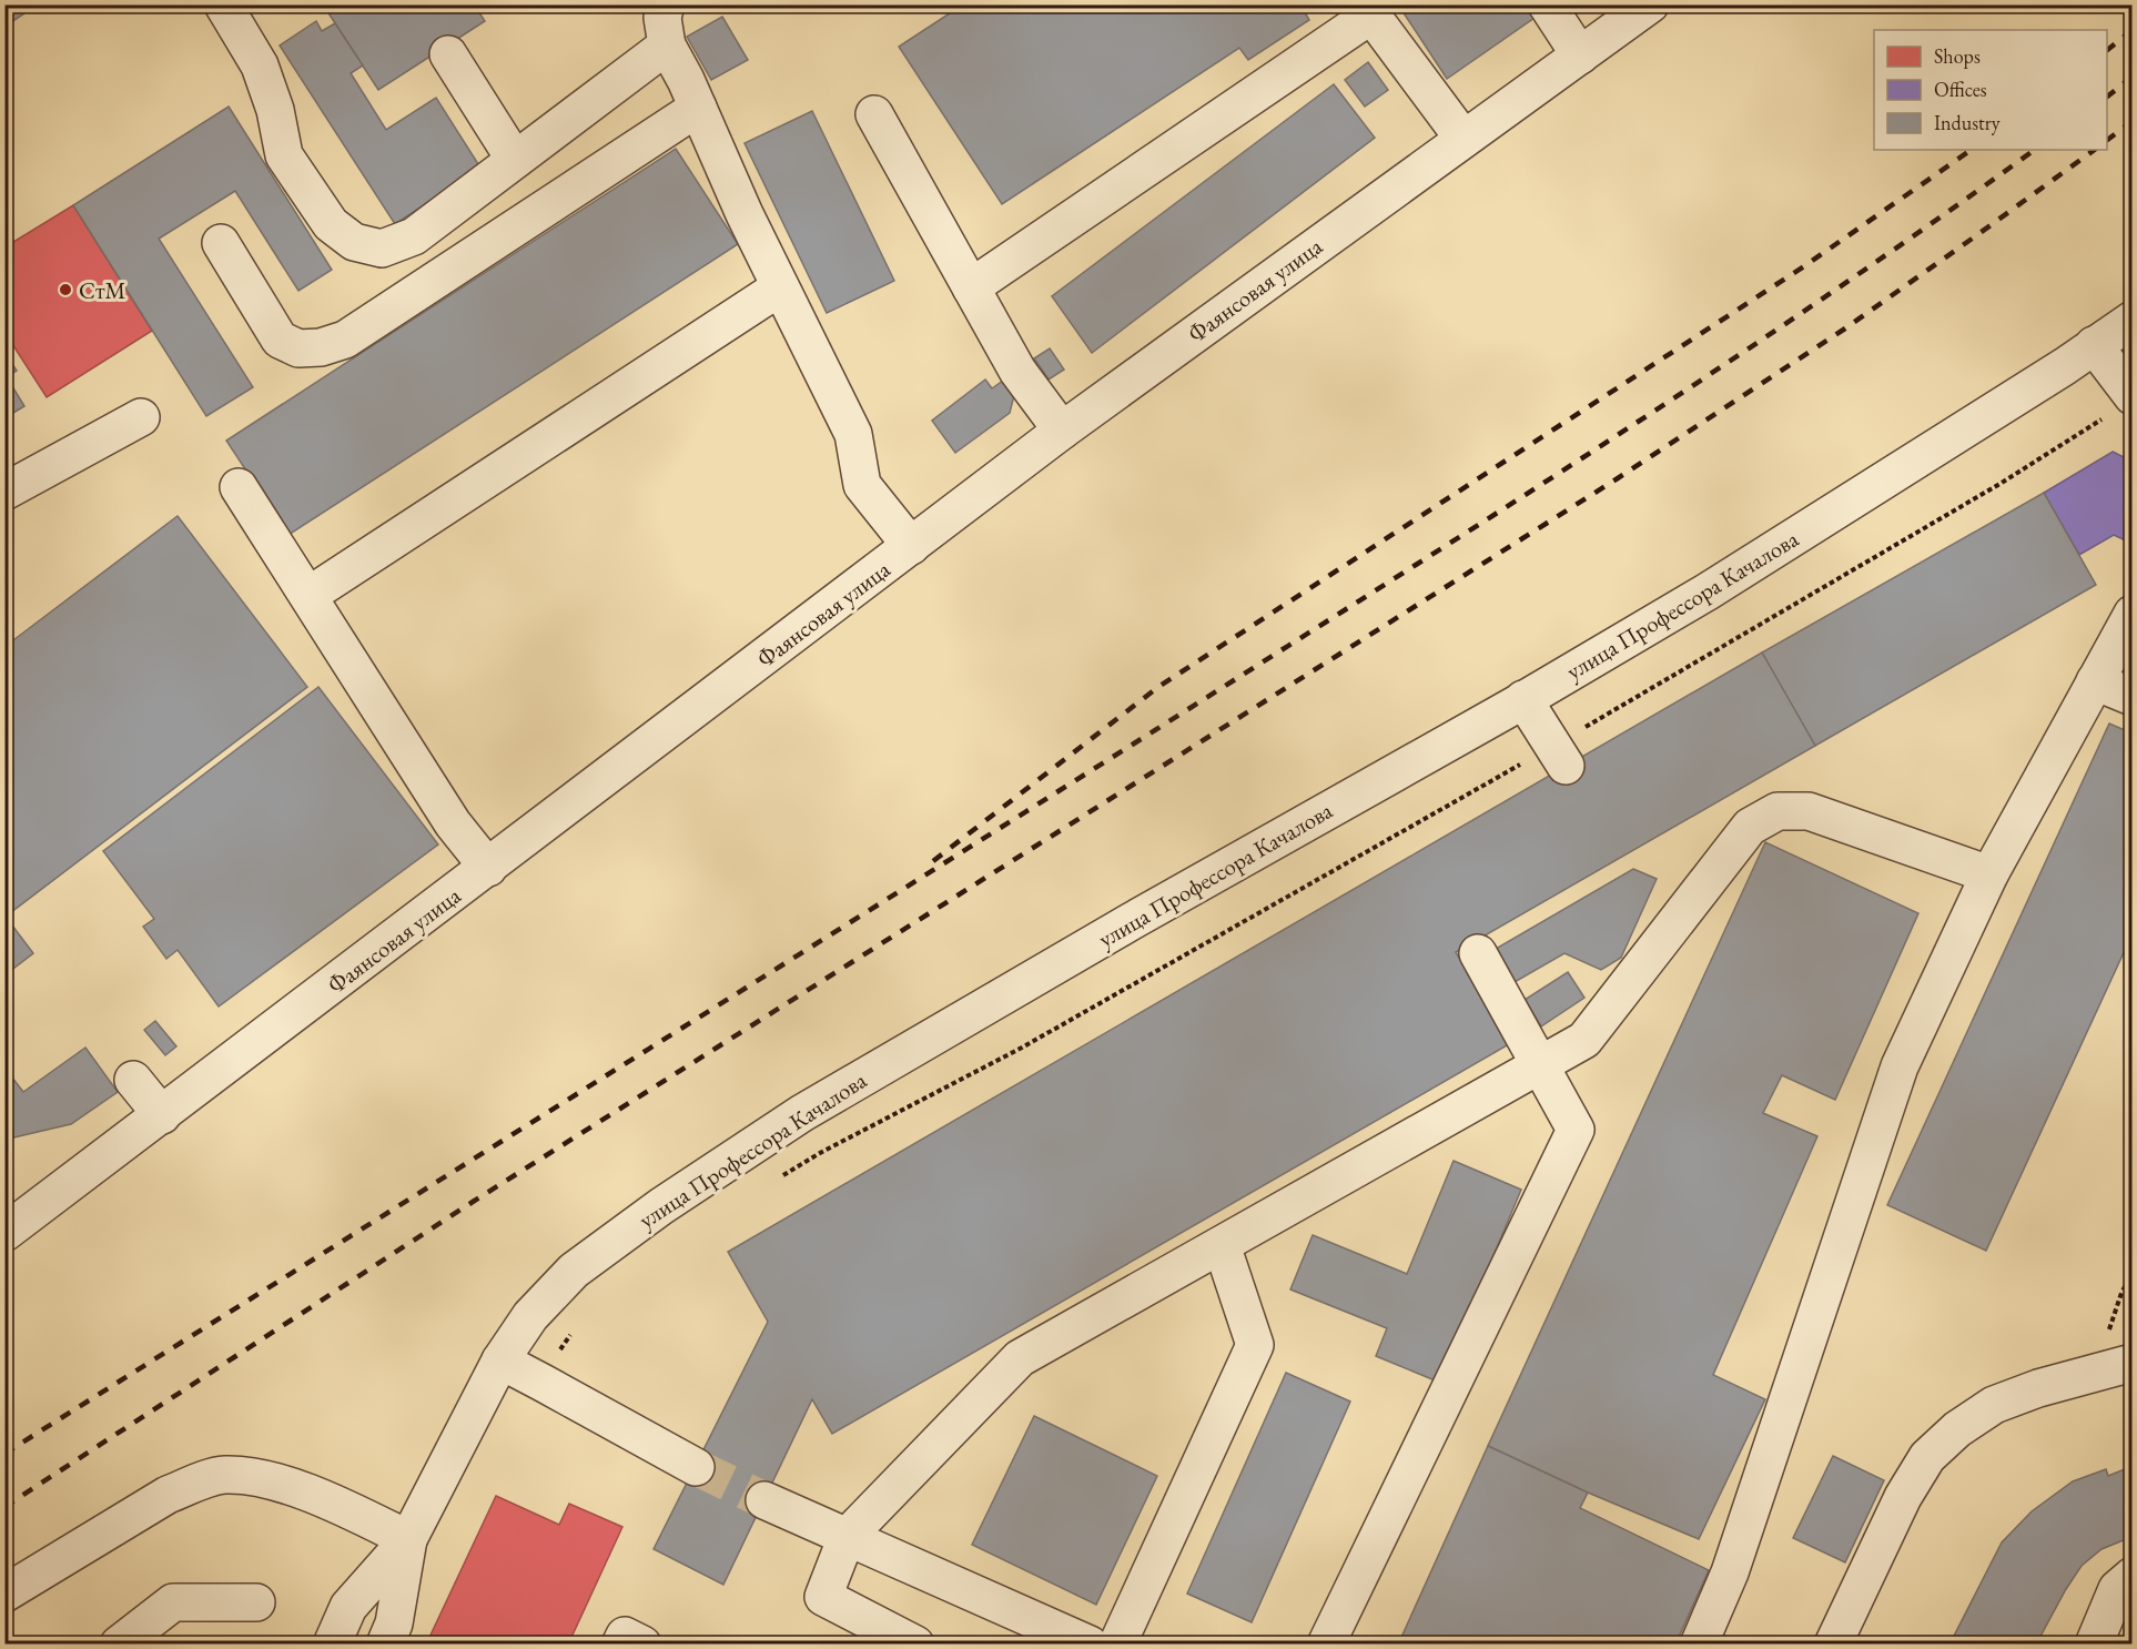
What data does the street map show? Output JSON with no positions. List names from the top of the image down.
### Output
{
  "streets": {
    "street": ["Фаянсовая улица", "улица Профессора Качалова"]
  },
  "places": ["СтМ"],
  "legend": ["Shops", "Offices", "Industry"]
}
